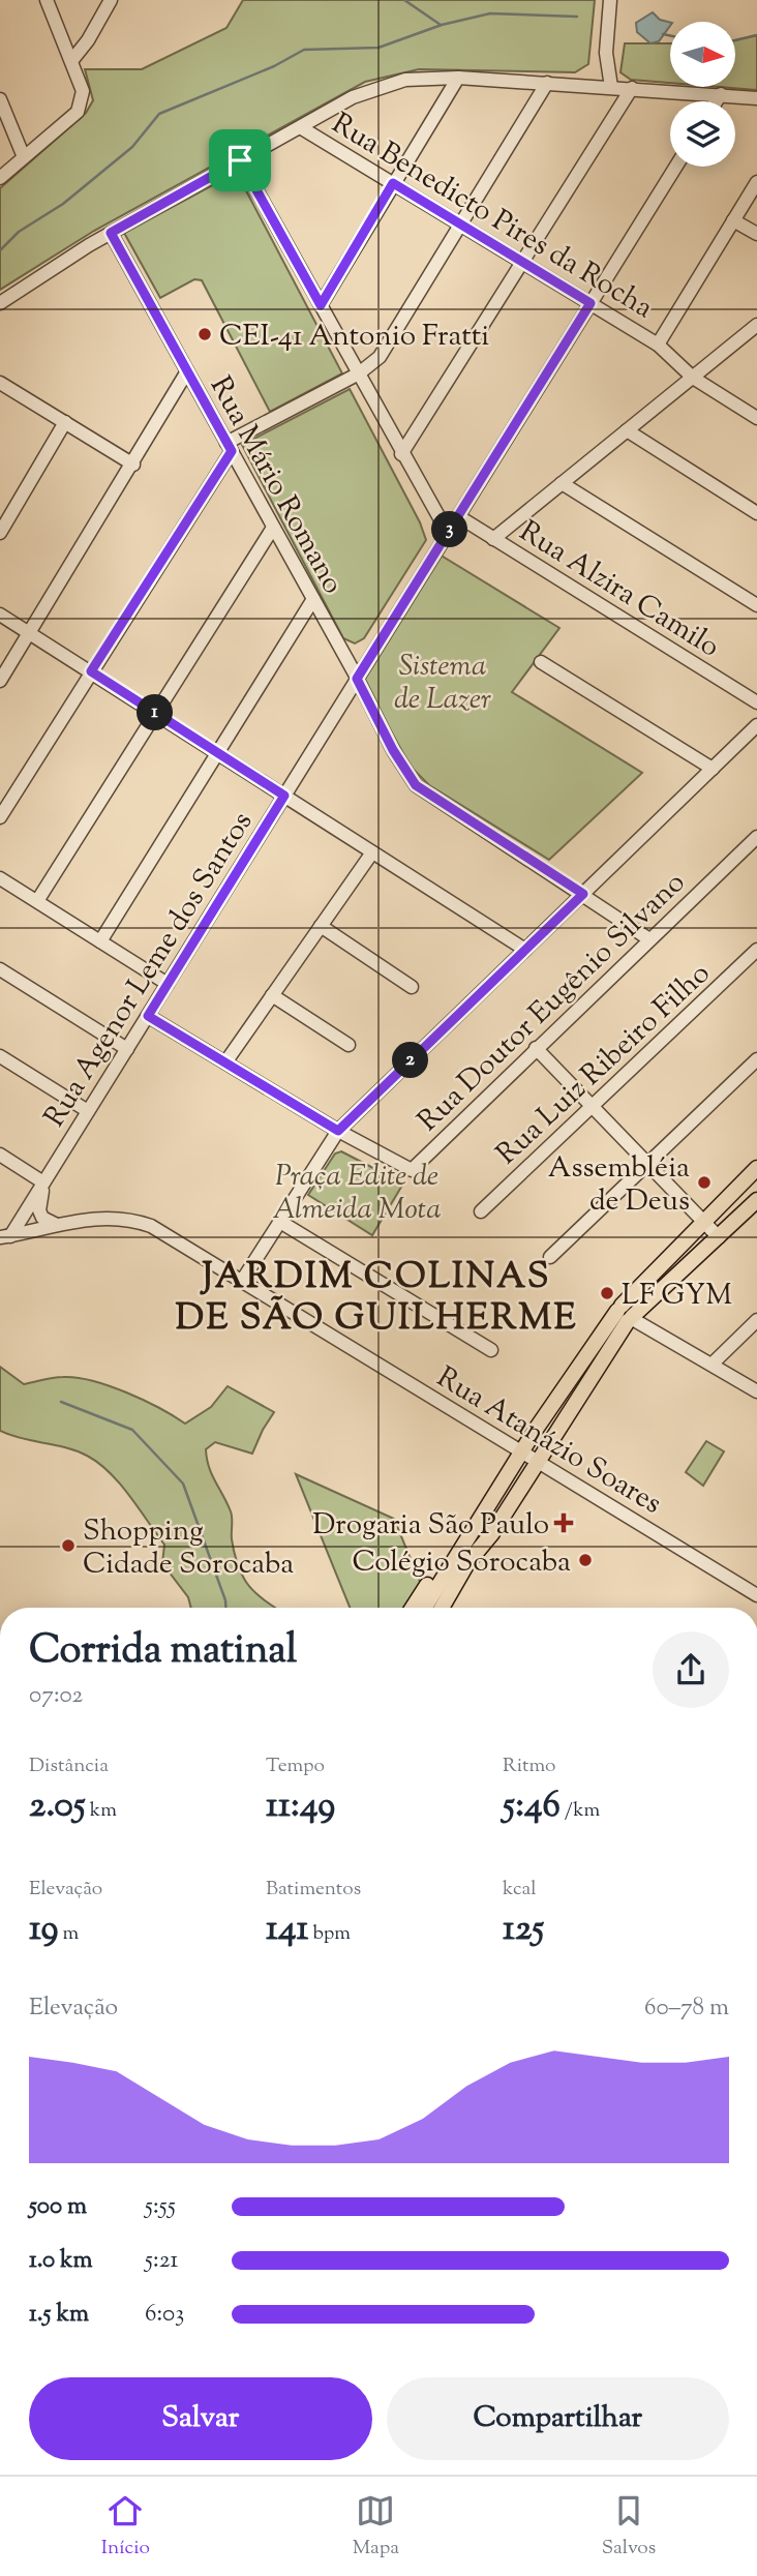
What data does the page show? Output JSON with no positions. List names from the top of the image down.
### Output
{
  "streets": {
    "street": [
      "Rua Benedicto Pires da Rocha",
      "Rua Mário Romano",
      "Rua Alzira Camilo",
      "Rua Agenor Leme dos Santos",
      "Rua Doutor Eugênio Silvano",
      "Rua Luiz Ribeiro Filho",
      "Rua Atanázio Soares"
    ]
  },
  "crossings": [
    ["Rua Benedicto Pires da Rocha", "Rua Agenor Leme dos Santos"],
    ["Rua Mário Romano", "Rua Agenor Leme dos Santos"],
    ["Rua Mário Romano", "Rua Doutor Eugênio Silvano"],
    ["Rua Alzira Camilo", "Rua Agenor Leme dos Santos"],
    ["Rua Agenor Leme dos Santos", "Rua Doutor Eugênio Silvano"],
    ["Rua Agenor Leme dos Santos", "Rua Atanázio Soares"]
  ],
  "districts": ["JARDIM COLINAS DE SÃO GUILHERME"],
  "parks": ["Sistema de Lazer", "Praça Edite de Almeida Mota"],
  "places": {
    "other": [
      "CEI-41 Antonio Fratti",
      "Assembléia de Deus",
      "LF GYM",
      "Shopping Cidade Sorocaba",
      "Colégio Sorocaba"
    ],
    "health": ["Drogaria São Paulo"]
  },
  "north": "right",
  "page": {
    "pins": ["3", "1", "2"],
    "heading": ["Corrida matinal", "07:02"],
    "stats": [
      ["Distância", "2.05 km"],
      ["Tempo", "11:49"],
      ["Ritmo", "5:46 /km"],
      ["Elevação", "19 m"],
      ["Batimentos", "141 bpm"],
      ["kcal", "125"]
    ],
    "chart": ["Elevação", "60–78 m"],
    "list": [
      {
        "name": "500 m",
        "note": "5:55"
      },
      {
        "name": "1.0 km",
        "note": "5:21"
      },
      {
        "name": "1.5 km",
        "note": "6:03"
      }
    ],
    "buttons": ["Salvar", "Compartilhar"],
    "tabs": ["Início", "Mapa", "Salvos"]
  }
}
